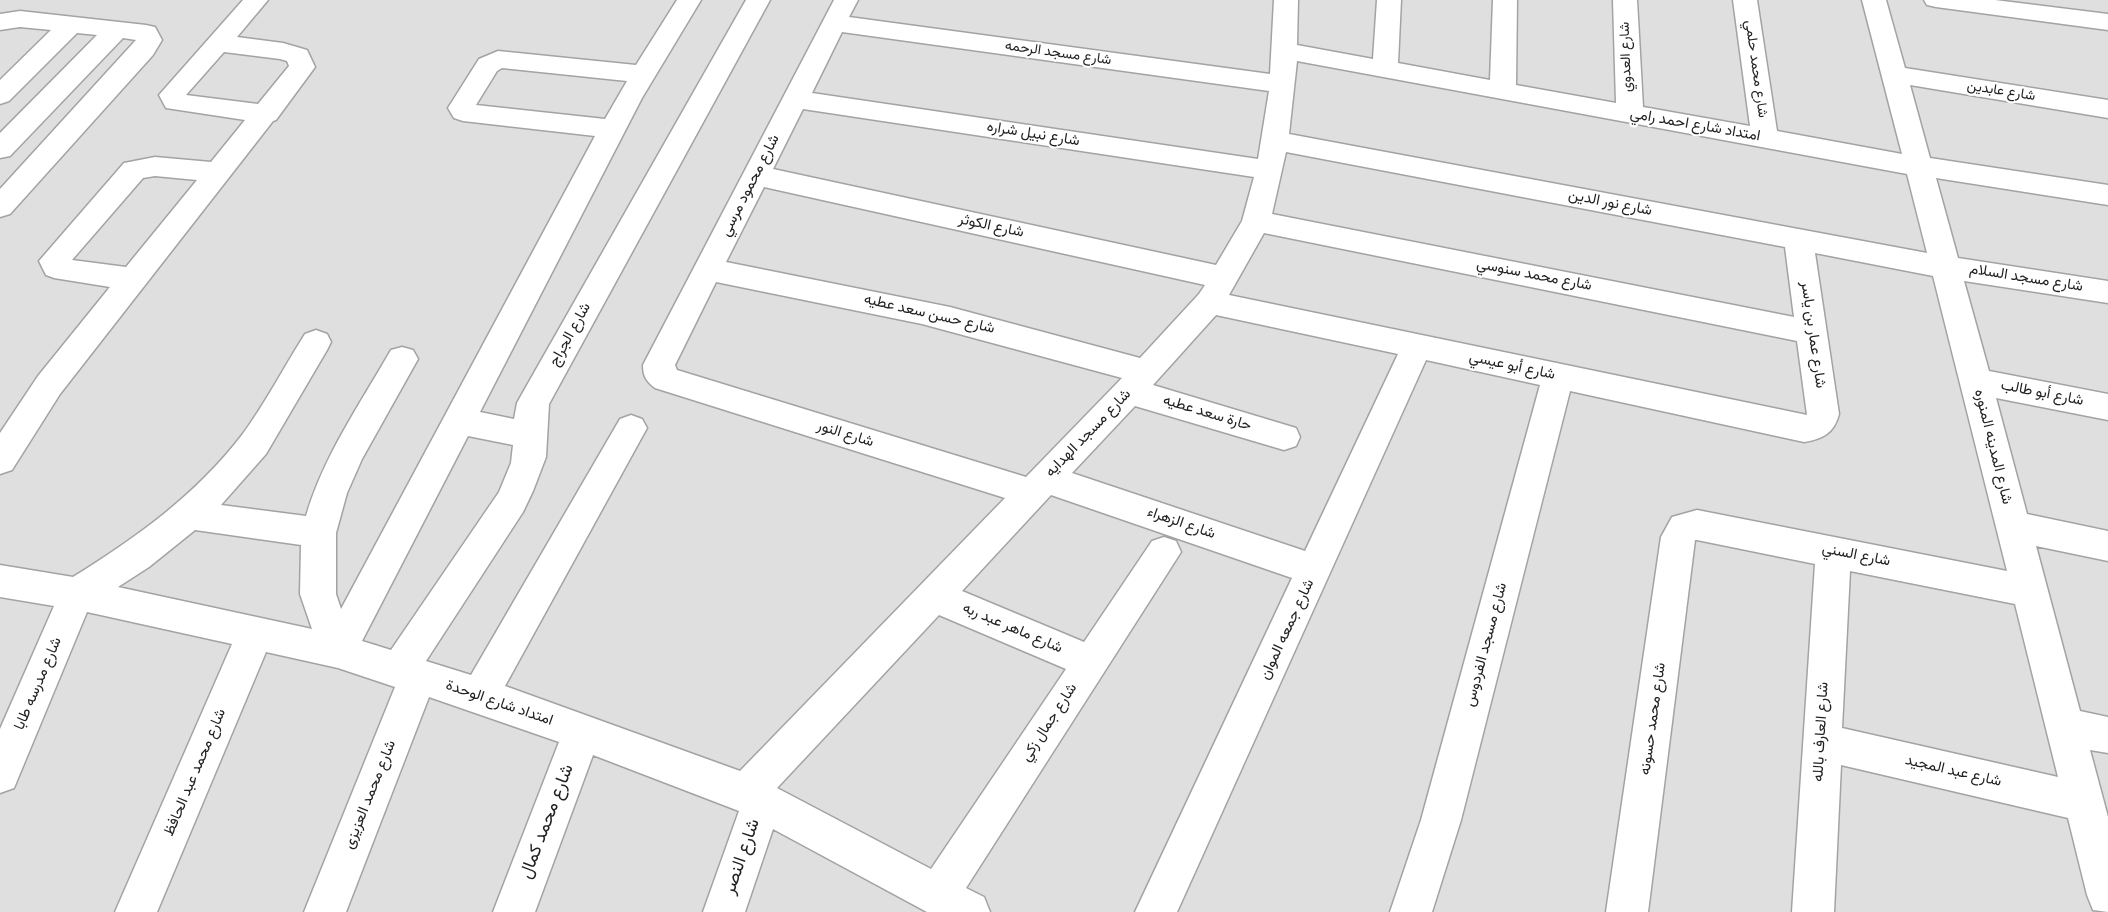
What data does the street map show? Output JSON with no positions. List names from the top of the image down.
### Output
{
  "streets": {
    "street": [
      "شارع مسجد الرحمه",
      "شارع العدوي",
      "شارع محمد حلمي",
      "شارع عابدين",
      "امتداد شارع احمد رامي",
      "شارع نبيل شراره",
      "شارع محمود مرسي",
      "شارع نور الدين",
      "شارع الكوثر",
      "شارع محمد سنوسي",
      "شارع مسجد السلام",
      "شارع حسن سعد عطيه",
      "شارع الجراج",
      "شارع عمار بن ياسر",
      "شارع أبو عيسي",
      "شارع أبو طالب",
      "حارة سعد عطيه",
      "شارع مسجد الهدايه",
      "شارع النور",
      "شارع المدينه المنوره",
      "شارع الزهراء",
      "شارع السني",
      "شارع ماهر عبد ربه",
      "شارع جمعه الموان",
      "شارع مسجد الفردوس",
      "شارع مدرسه طابا",
      "امتداد شارع الوحدة",
      "شارع محمد حسونه",
      "شارع جمال زكي",
      "شارع العارف بالله",
      "شارع عبد المجيد",
      "شارع محمد عبد الحافظ",
      "شارع محمد العزيزى",
      "شارع محمد كمال",
      "شارع النصر"
    ]
  },
  "crossings": [
    ["شارع مسجد الرحمه", "شارع محمود مرسي"],
    ["شارع مسجد الرحمه", "شارع مسجد الهدايه"],
    ["شارع العدوي", "امتداد شارع احمد رامي"],
    ["شارع محمد حلمي", "امتداد شارع احمد رامي"],
    ["شارع عابدين", "شارع المدينه المنوره"],
    ["امتداد شارع احمد رامي", "شارع مسجد الهدايه"],
    ["امتداد شارع احمد رامي", "شارع المدينه المنوره"],
    ["شارع نبيل شراره", "شارع محمود مرسي"],
    ["شارع نبيل شراره", "شارع نور الدين"],
    ["شارع نبيل شراره", "شارع مسجد الهدايه"],
    ["شارع محمود مرسي", "شارع الكوثر"],
    ["شارع محمود مرسي", "شارع حسن سعد عطيه"],
    ["شارع محمود مرسي", "شارع النور"],
    ["شارع نور الدين", "شارع مسجد السلام"],
    ["شارع نور الدين", "شارع عمار بن ياسر"],
    ["شارع نور الدين", "شارع مسجد الهدايه"],
    ["شارع نور الدين", "شارع المدينه المنوره"],
    ["شارع الكوثر", "شارع أبو عيسي"],
    ["شارع الكوثر", "شارع مسجد الهدايه"],
    ["شارع محمد سنوسي", "شارع عمار بن ياسر"],
    ["شارع محمد سنوسي", "شارع مسجد الهدايه"],
    ["شارع مسجد السلام", "شارع المدينه المنوره"],
    ["شارع حسن سعد عطيه", "حارة سعد عطيه"],
    ["شارع حسن سعد عطيه", "شارع مسجد الهدايه"],
    ["شارع الجراج", "امتداد شارع الوحدة"],
    ["شارع الجراج", "شارع محمد العزيزى"],
    ["شارع عمار بن ياسر", "شارع أبو عيسي"],
    ["شارع أبو عيسي", "شارع مسجد الهدايه"],
    ["شارع أبو عيسي", "شارع جمعه الموان"],
    ["شارع أبو عيسي", "شارع مسجد الفردوس"],
    ["شارع أبو طالب", "شارع المدينه المنوره"],
    ["حارة سعد عطيه", "شارع مسجد الهدايه"],
    ["شارع مسجد الهدايه", "شارع النور"],
    ["شارع مسجد الهدايه", "شارع الزهراء"],
    ["شارع مسجد الهدايه", "شارع ماهر عبد ربه"],
    ["شارع مسجد الهدايه", "امتداد شارع الوحدة"],
    ["شارع مسجد الهدايه", "شارع النصر"],
    ["شارع النور", "شارع الزهراء"],
    ["شارع المدينه المنوره", "شارع السني"],
    ["شارع المدينه المنوره", "شارع عبد المجيد"],
    ["شارع الزهراء", "شارع جمعه الموان"],
    ["شارع السني", "شارع محمد حسونه"],
    ["شارع السني", "شارع العارف بالله"],
    ["شارع ماهر عبد ربه", "شارع جمال زكي"],
    ["شارع مدرسه طابا", "امتداد شارع الوحدة"],
    ["امتداد شارع الوحدة", "شارع جمال زكي"],
    ["امتداد شارع الوحدة", "شارع محمد عبد الحافظ"],
    ["امتداد شارع الوحدة", "شارع محمد العزيزى"],
    ["امتداد شارع الوحدة", "شارع محمد كمال"],
    ["امتداد شارع الوحدة", "شارع النصر"],
    ["شارع العارف بالله", "شارع عبد المجيد"]
  ]
}
